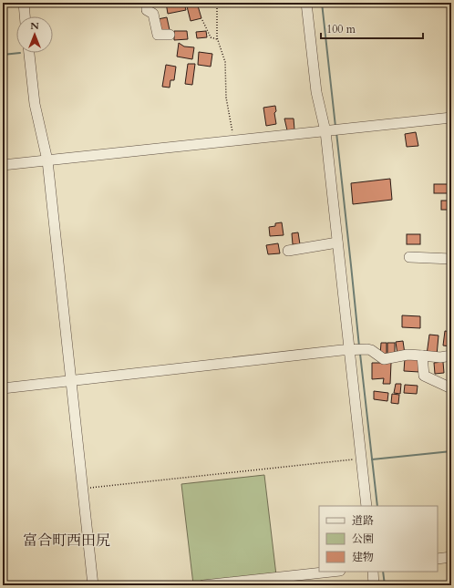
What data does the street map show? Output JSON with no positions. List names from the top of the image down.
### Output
{
  "districts": ["富合町西田尻"],
  "legend": ["道路", "公園", "建物"],
  "scale_bar": "100 m",
  "north": "top"
}
